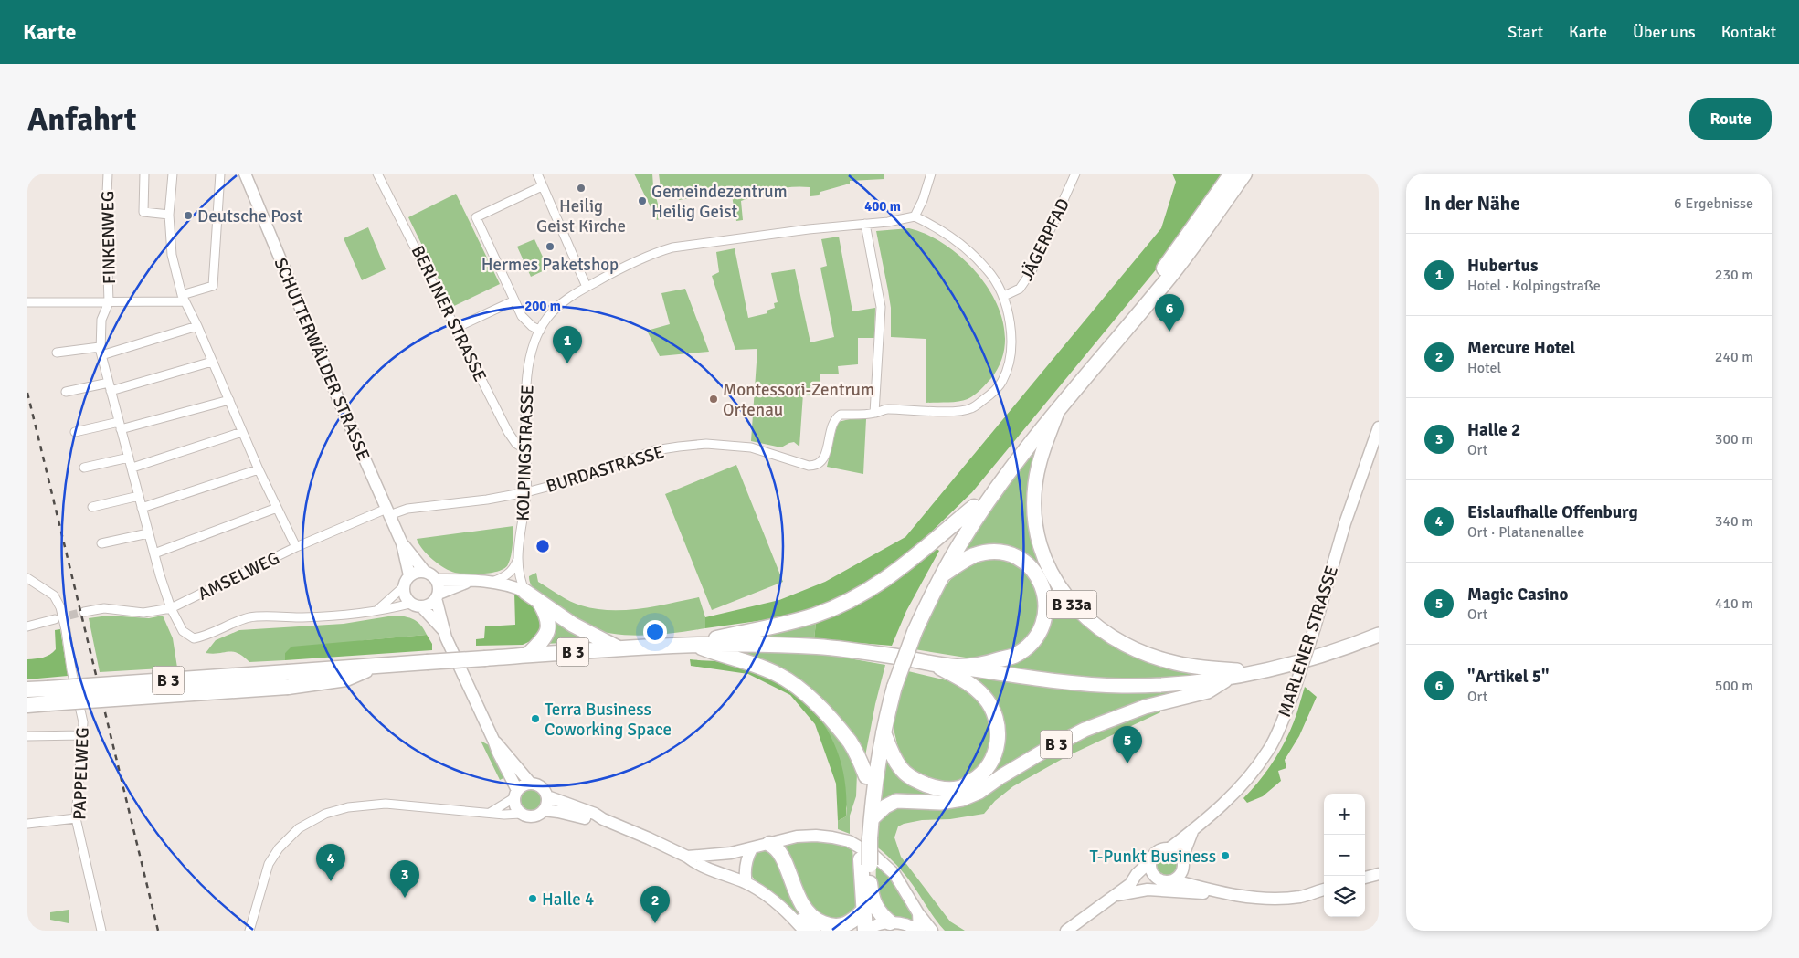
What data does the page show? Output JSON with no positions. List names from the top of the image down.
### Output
{
  "streets": {
    "highway": ["B 33a", "B 3"],
    "main road": ["SCHUTTERWÄLDER STRASSE", "MARLENER STRASSE"],
    "street": [
      "FINKENWEG",
      "JÄGERPFAD",
      "BERLINER STRASSE",
      "KOLPINGSTRASSE",
      "BURDASTRASSE",
      "AMSELWEG",
      "PAPPELWEG"
    ]
  },
  "crossings": [
    ["JÄGERPFAD", "BURDASTRASSE"],
    ["BERLINER STRASSE", "KOLPINGSTRASSE"],
    ["SCHUTTERWÄLDER STRASSE", "BURDASTRASSE"],
    ["SCHUTTERWÄLDER STRASSE", "AMSELWEG"],
    ["KOLPINGSTRASSE", "BURDASTRASSE"],
    ["BURDASTRASSE", "AMSELWEG"],
    ["B 33a", "B 3"]
  ],
  "places": [
    "Heilig Geist Kirche",
    "Gemeindezentrum Heilig Geist",
    "Deutsche Post",
    "Hermes Paketshop",
    "Montessori-Zentrum Ortenau",
    "Terra Business Coworking Space",
    "T-Punkt Business",
    "Halle 4"
  ],
  "page": {
    "header": "Karte",
    "nav": [
      "Start",
      "Karte",
      "Über uns",
      "Kontakt"
    ],
    "buttons": "Route",
    "title": "Anfahrt",
    "heading": ["In der Nähe", "6 Ergebnisse"],
    "list": [
      {
        "mark": "1",
        "name": "Hubertus",
        "note": "Hotel · Kolpingstraße",
        "value": "230 m"
      },
      {
        "mark": "2",
        "name": "Mercure Hotel",
        "note": "Hotel",
        "value": "240 m"
      },
      {
        "mark": "3",
        "name": "Halle 2",
        "note": "Ort",
        "value": "300 m"
      },
      {
        "mark": "4",
        "name": "Eislaufhalle Offenburg",
        "note": "Ort · Platanenallee",
        "value": "340 m"
      },
      {
        "mark": "5",
        "name": "Magic Casino",
        "note": "Ort",
        "value": "410 m"
      },
      {
        "mark": "6",
        "name": "\"Artikel 5\"",
        "note": "Ort",
        "value": "500 m"
      }
    ],
    "pins": [
      "6",
      "1",
      "5",
      "4",
      "3",
      "2"
    ],
    "map_buttons": ["+", "−"]
  },
  "rings": ["400 m", "200 m"]
}
